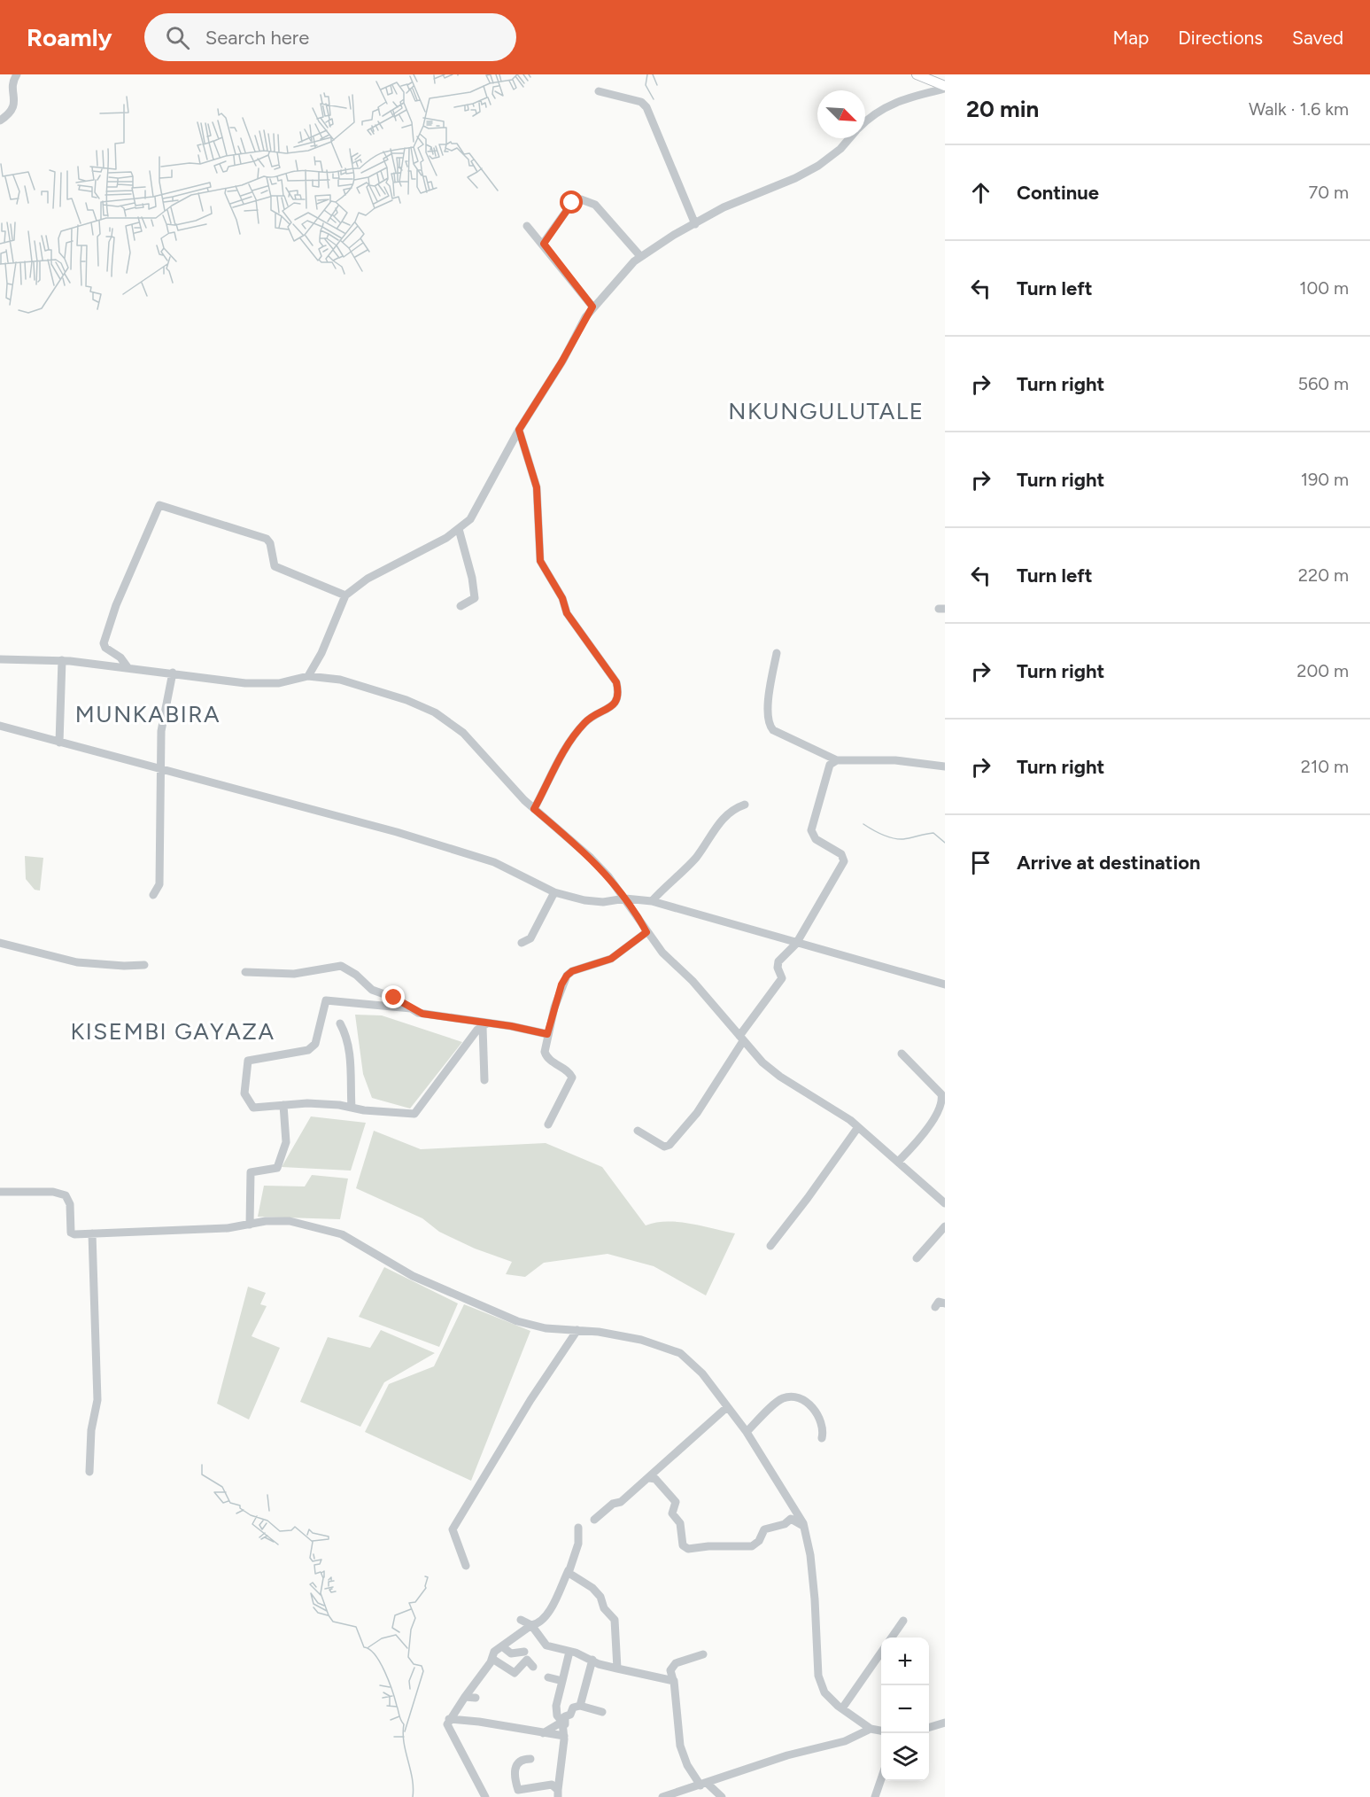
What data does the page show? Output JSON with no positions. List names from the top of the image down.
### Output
{
  "districts": ["NKUNGULUTALE", "MUNKABIRA", "KISEMBI GAYAZA"],
  "north": "bottom right",
  "page": {
    "header": "Roamly",
    "search": "Search here",
    "nav": ["Map", "Directions", "Saved"],
    "heading": ["20 min", "Walk · 1.6 km"],
    "list": [
      ["Continue", "70 m"],
      ["Turn left", "100 m"],
      ["Turn right", "560 m"],
      ["Turn right", "190 m"],
      ["Turn left", "220 m"],
      ["Turn right", "200 m"],
      ["Turn right", "210 m"],
      "Arrive at destination"
    ],
    "map_buttons": ["+", "−"]
  }
}
